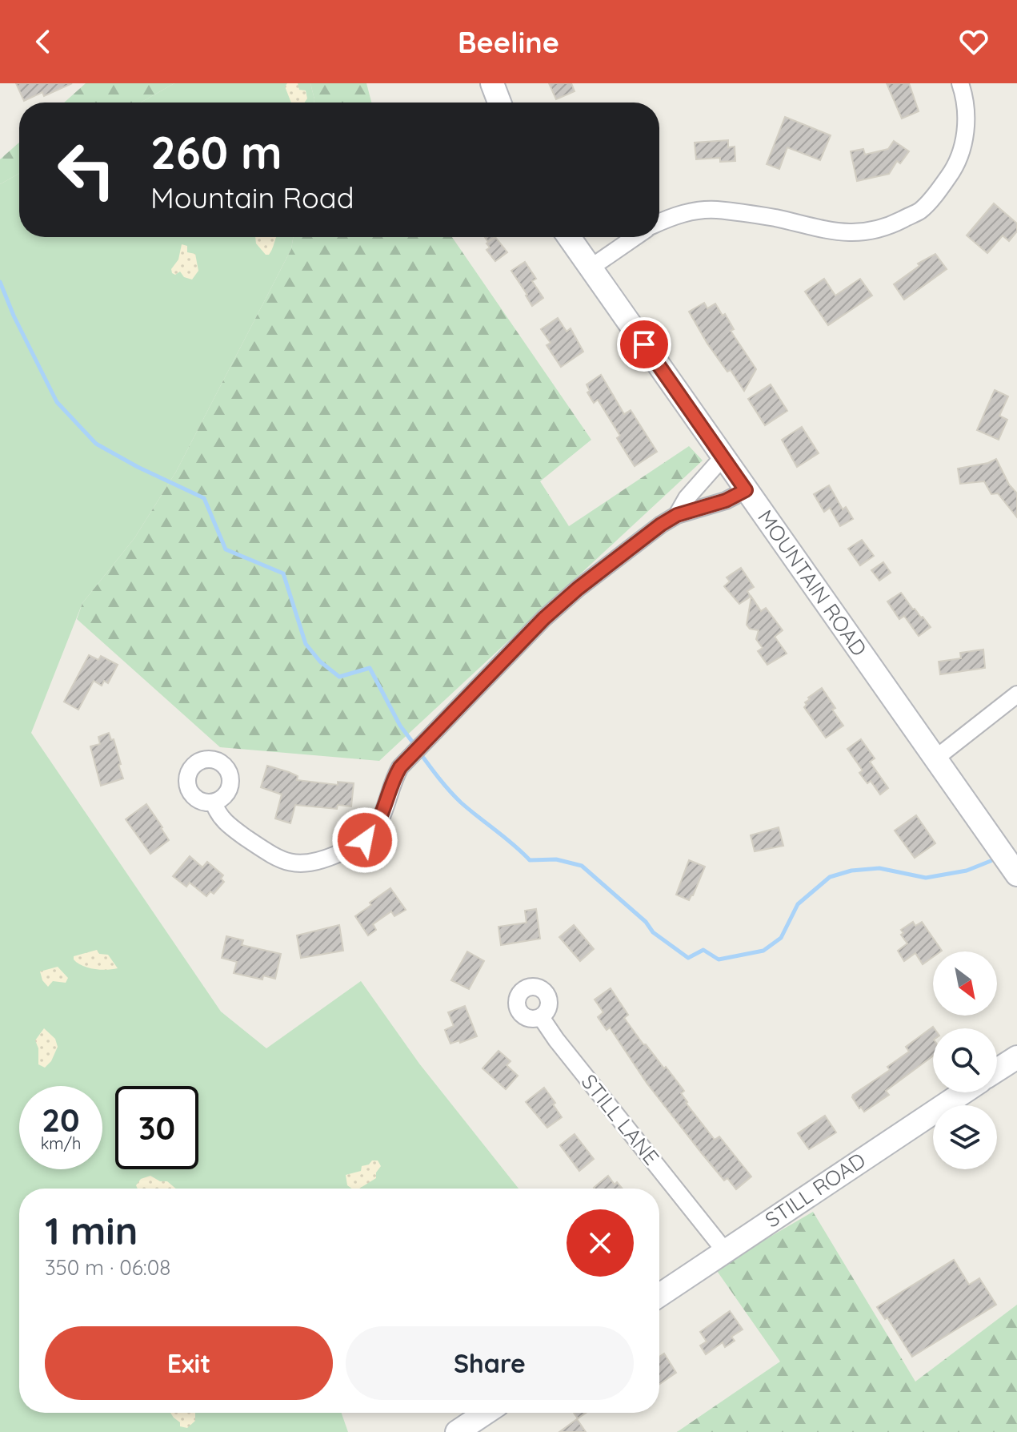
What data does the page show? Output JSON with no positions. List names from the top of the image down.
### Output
{
  "streets": {
    "main road": ["MOUNTAIN ROAD", "STILL ROAD"],
    "street": ["STILL LANE"]
  },
  "crossings": [
    ["STILL LANE", "STILL ROAD"]
  ],
  "north": "bottom right",
  "page": {
    "header": "Beeline",
    "turn": ["260 m", "Mountain Road"],
    "speed": "20 km/h",
    "limit": "30",
    "heading": ["1 min", "350 m · 06:08"],
    "buttons": ["Exit", "Share"]
  }
}
